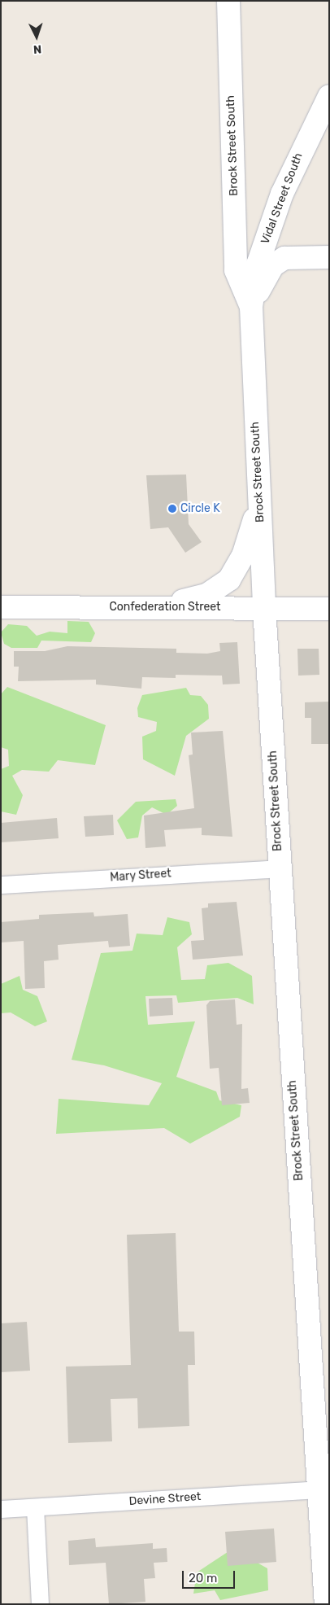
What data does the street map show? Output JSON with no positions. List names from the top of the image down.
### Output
{
  "streets": {
    "main road": ["Brock Street South", "Vidal Street South", "Confederation Street"],
    "street": ["Mary Street", "Devine Street"]
  },
  "crossings": [
    ["Brock Street South", "Vidal Street South"],
    ["Brock Street South", "Confederation Street"],
    ["Brock Street South", "Mary Street"],
    ["Brock Street South", "Devine Street"]
  ],
  "places": ["Circle K"],
  "scale_bar": "20 m",
  "north": "bottom"
}
